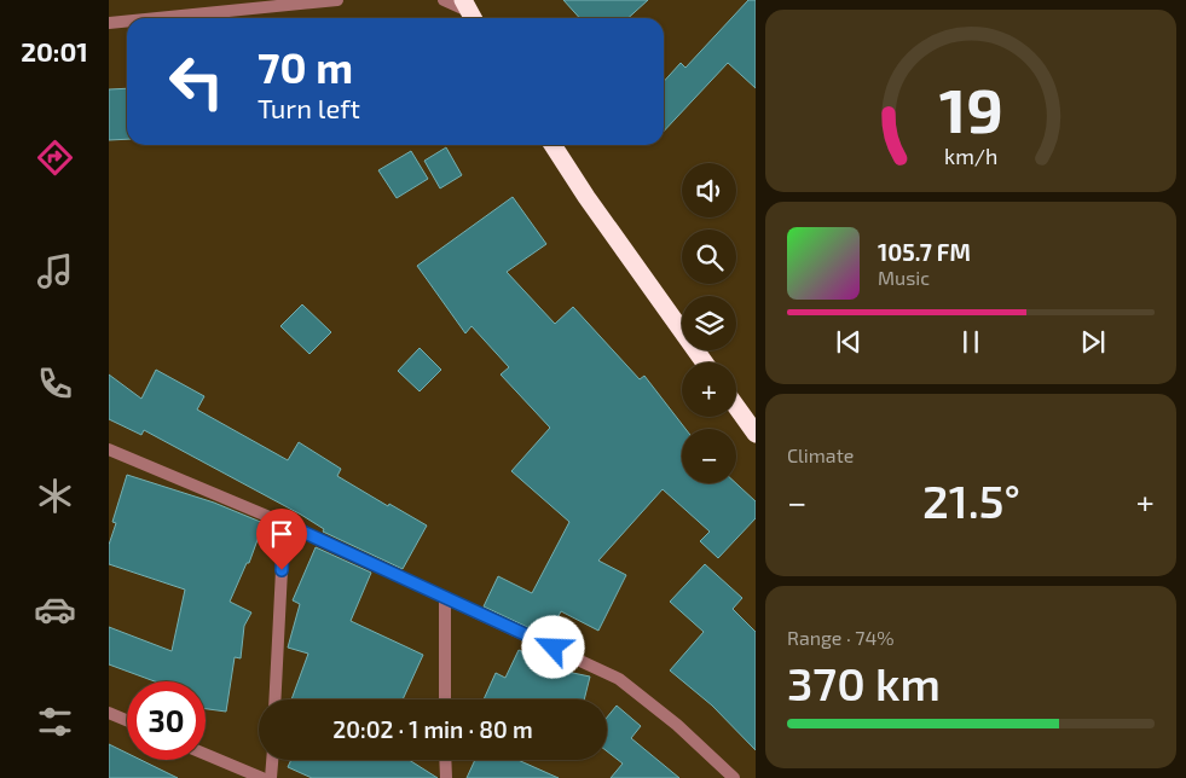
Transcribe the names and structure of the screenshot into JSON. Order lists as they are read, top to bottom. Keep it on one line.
{"page":{"tabs":"20:01","turn":["70 m","Turn left"],"map_buttons":["+","−"],"song":["105.7 FM","Music"],"tile":["Climate",["Range · 74%","370 km"]],"heat":["−","21.5°","+"],"limit":"30","trip":"20:02 · 1 min · 80 m","gauge":["19","km/h"]}}
